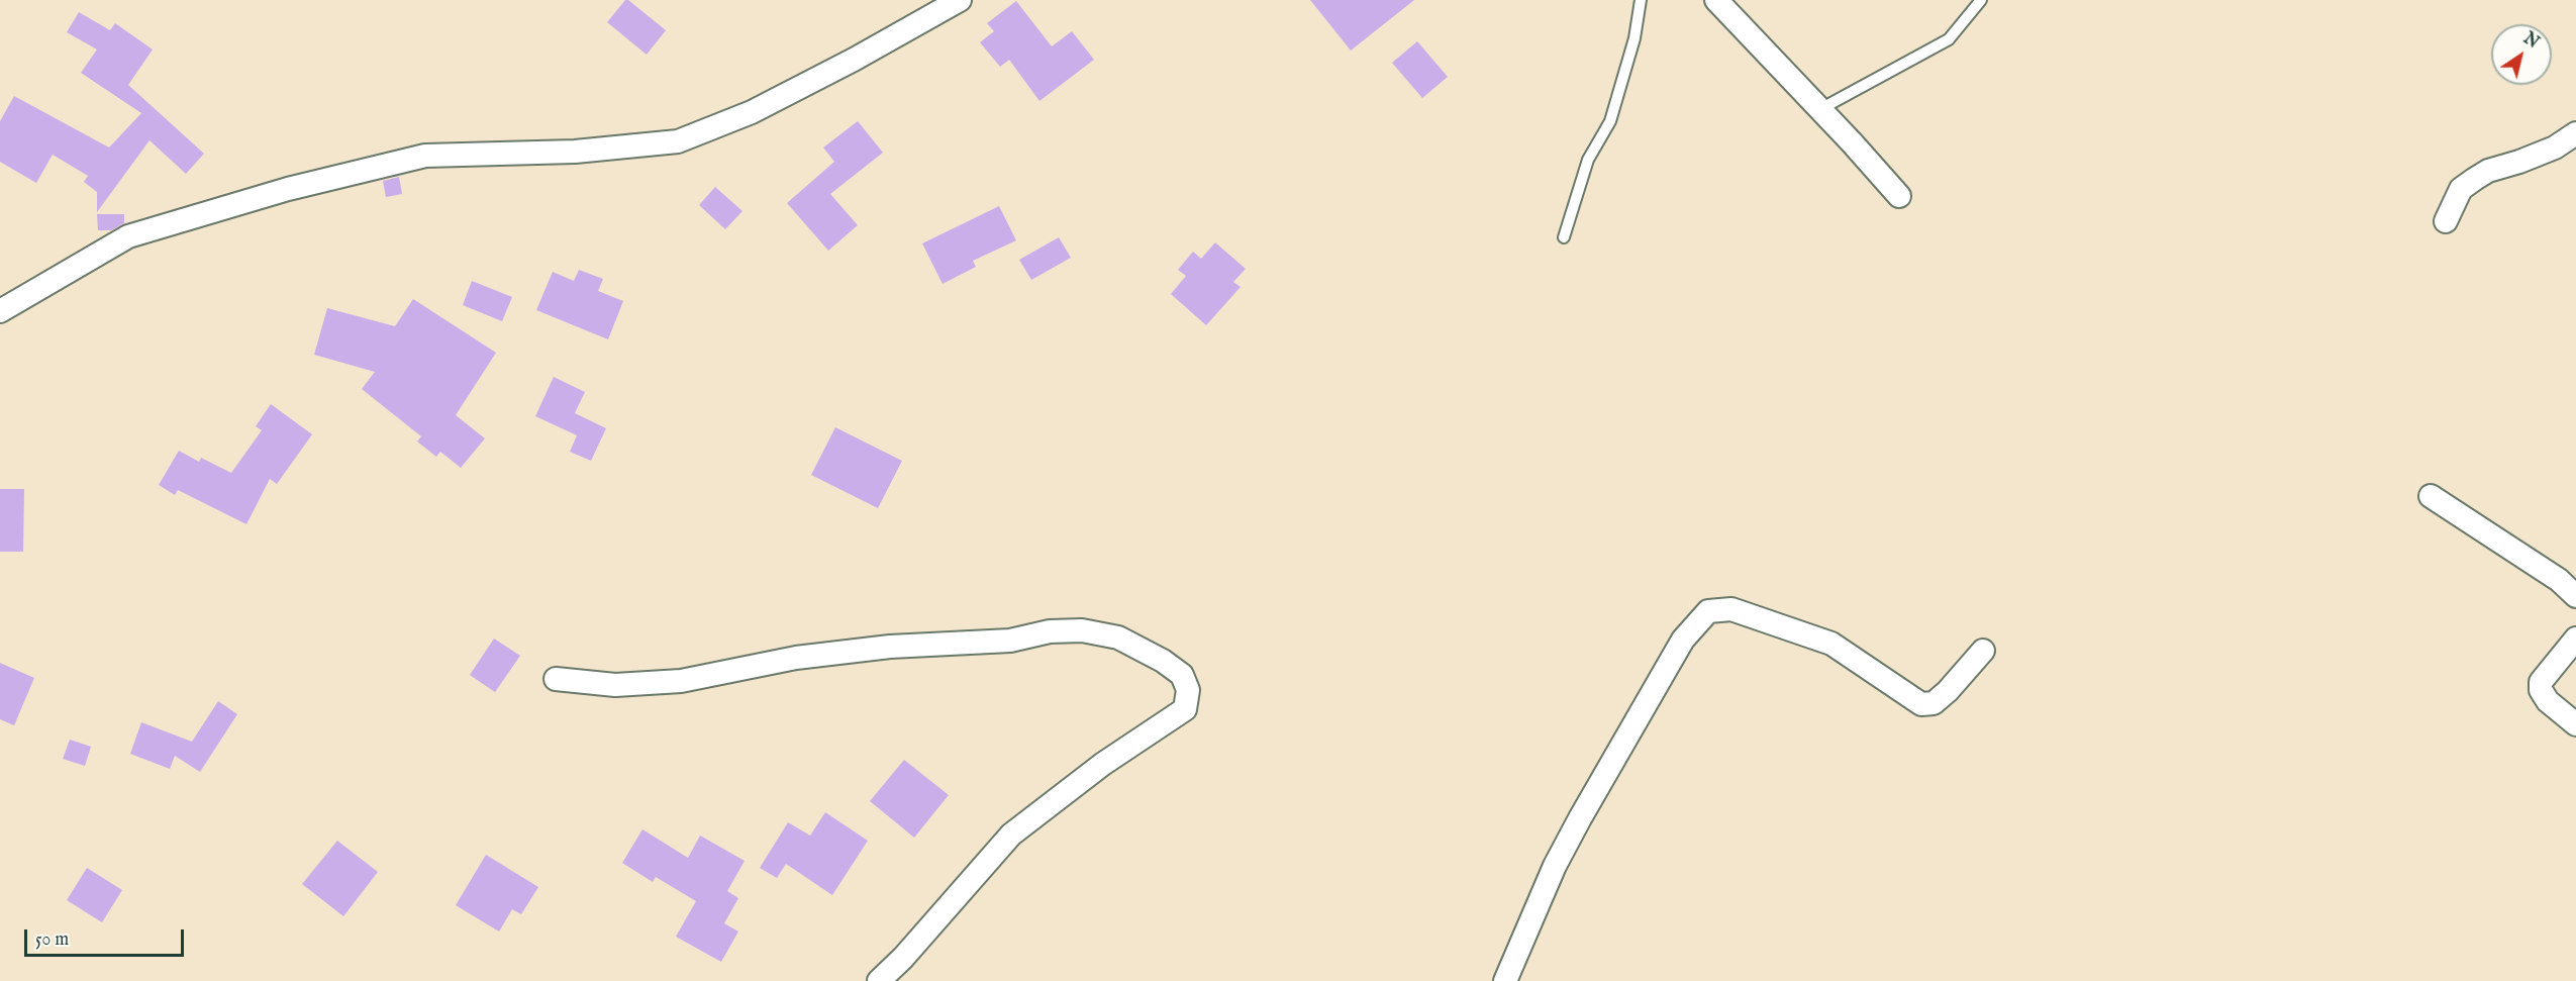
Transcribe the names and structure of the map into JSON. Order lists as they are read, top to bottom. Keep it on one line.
{"scale_bar":"50 m","north":"top right"}
